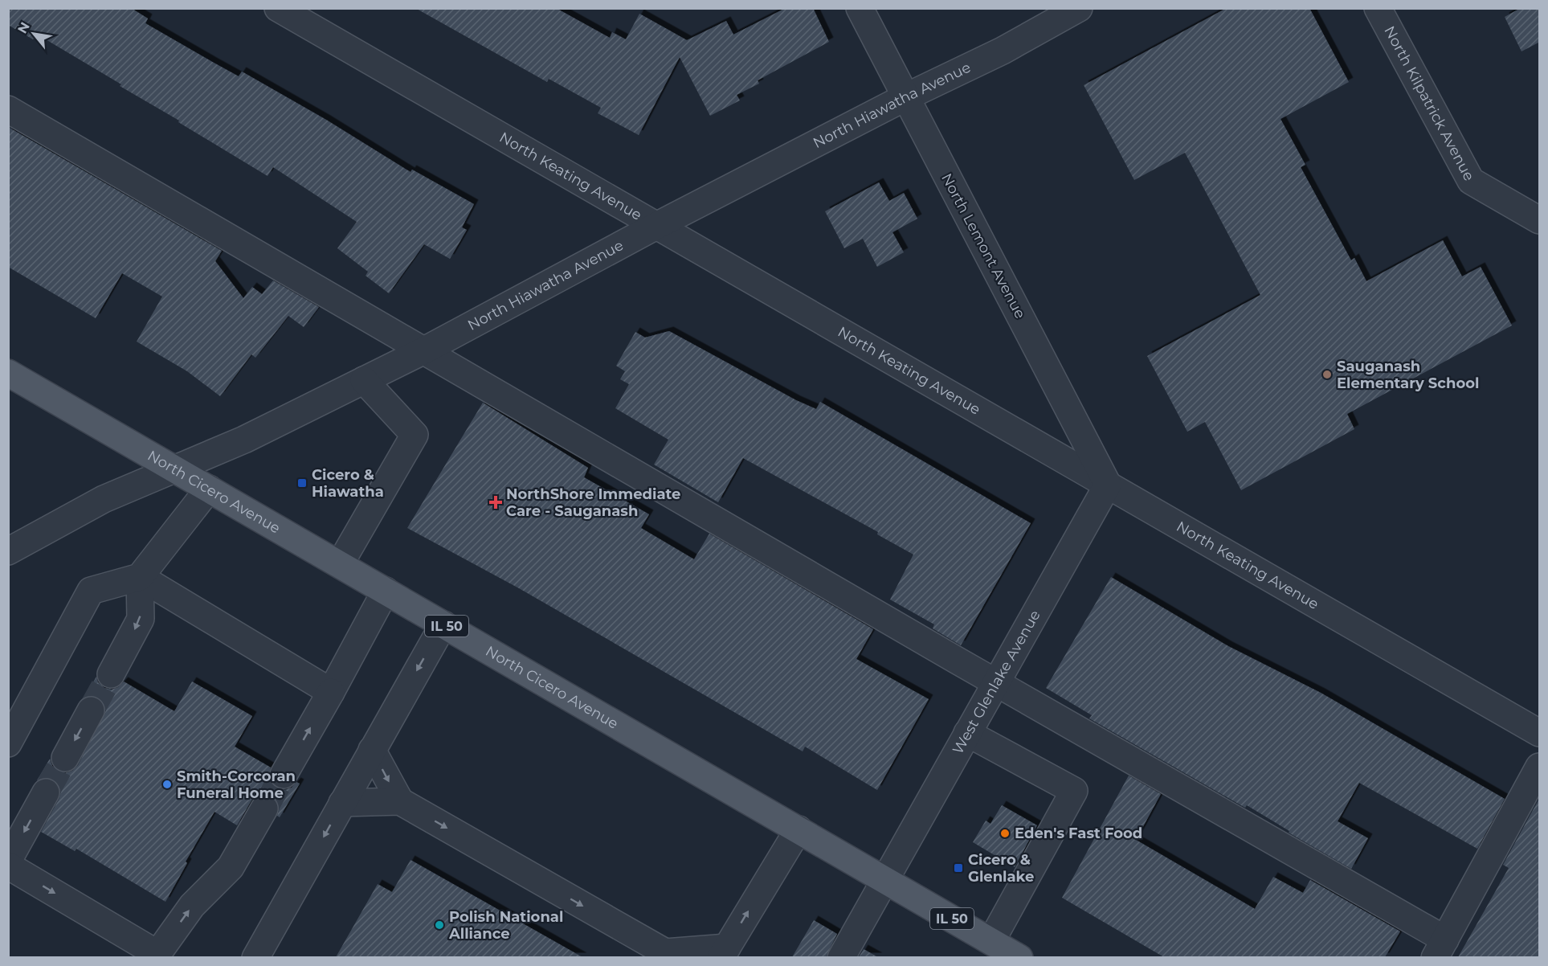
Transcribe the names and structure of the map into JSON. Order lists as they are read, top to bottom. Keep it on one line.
{"streets":{"main road":["North Cicero Avenue","IL 50"],"street":["North Kilpatrick Avenue","North Hiawatha Avenue","North Keating Avenue","North Lemont Avenue","West Glenlake Avenue"]},"crossings":[["North Hiawatha Avenue","North Keating Avenue"],["North Hiawatha Avenue","North Lemont Avenue"],["North Hiawatha Avenue","North Cicero Avenue"],["North Keating Avenue","North Lemont Avenue"],["North Keating Avenue","West Glenlake Avenue"],["North Lemont Avenue","West Glenlake Avenue"],["North Cicero Avenue","West Glenlake Avenue"]],"places":{"other":["Sauganash Elementary School","Smith-Corcoran Funeral Home","Eden's Fast Food","Polish National Alliance"],"transit":["Cicero & Hiawatha","Cicero & Glenlake"],"health":["NorthShore Immediate Care - Sauganash"]},"north":"top left"}
